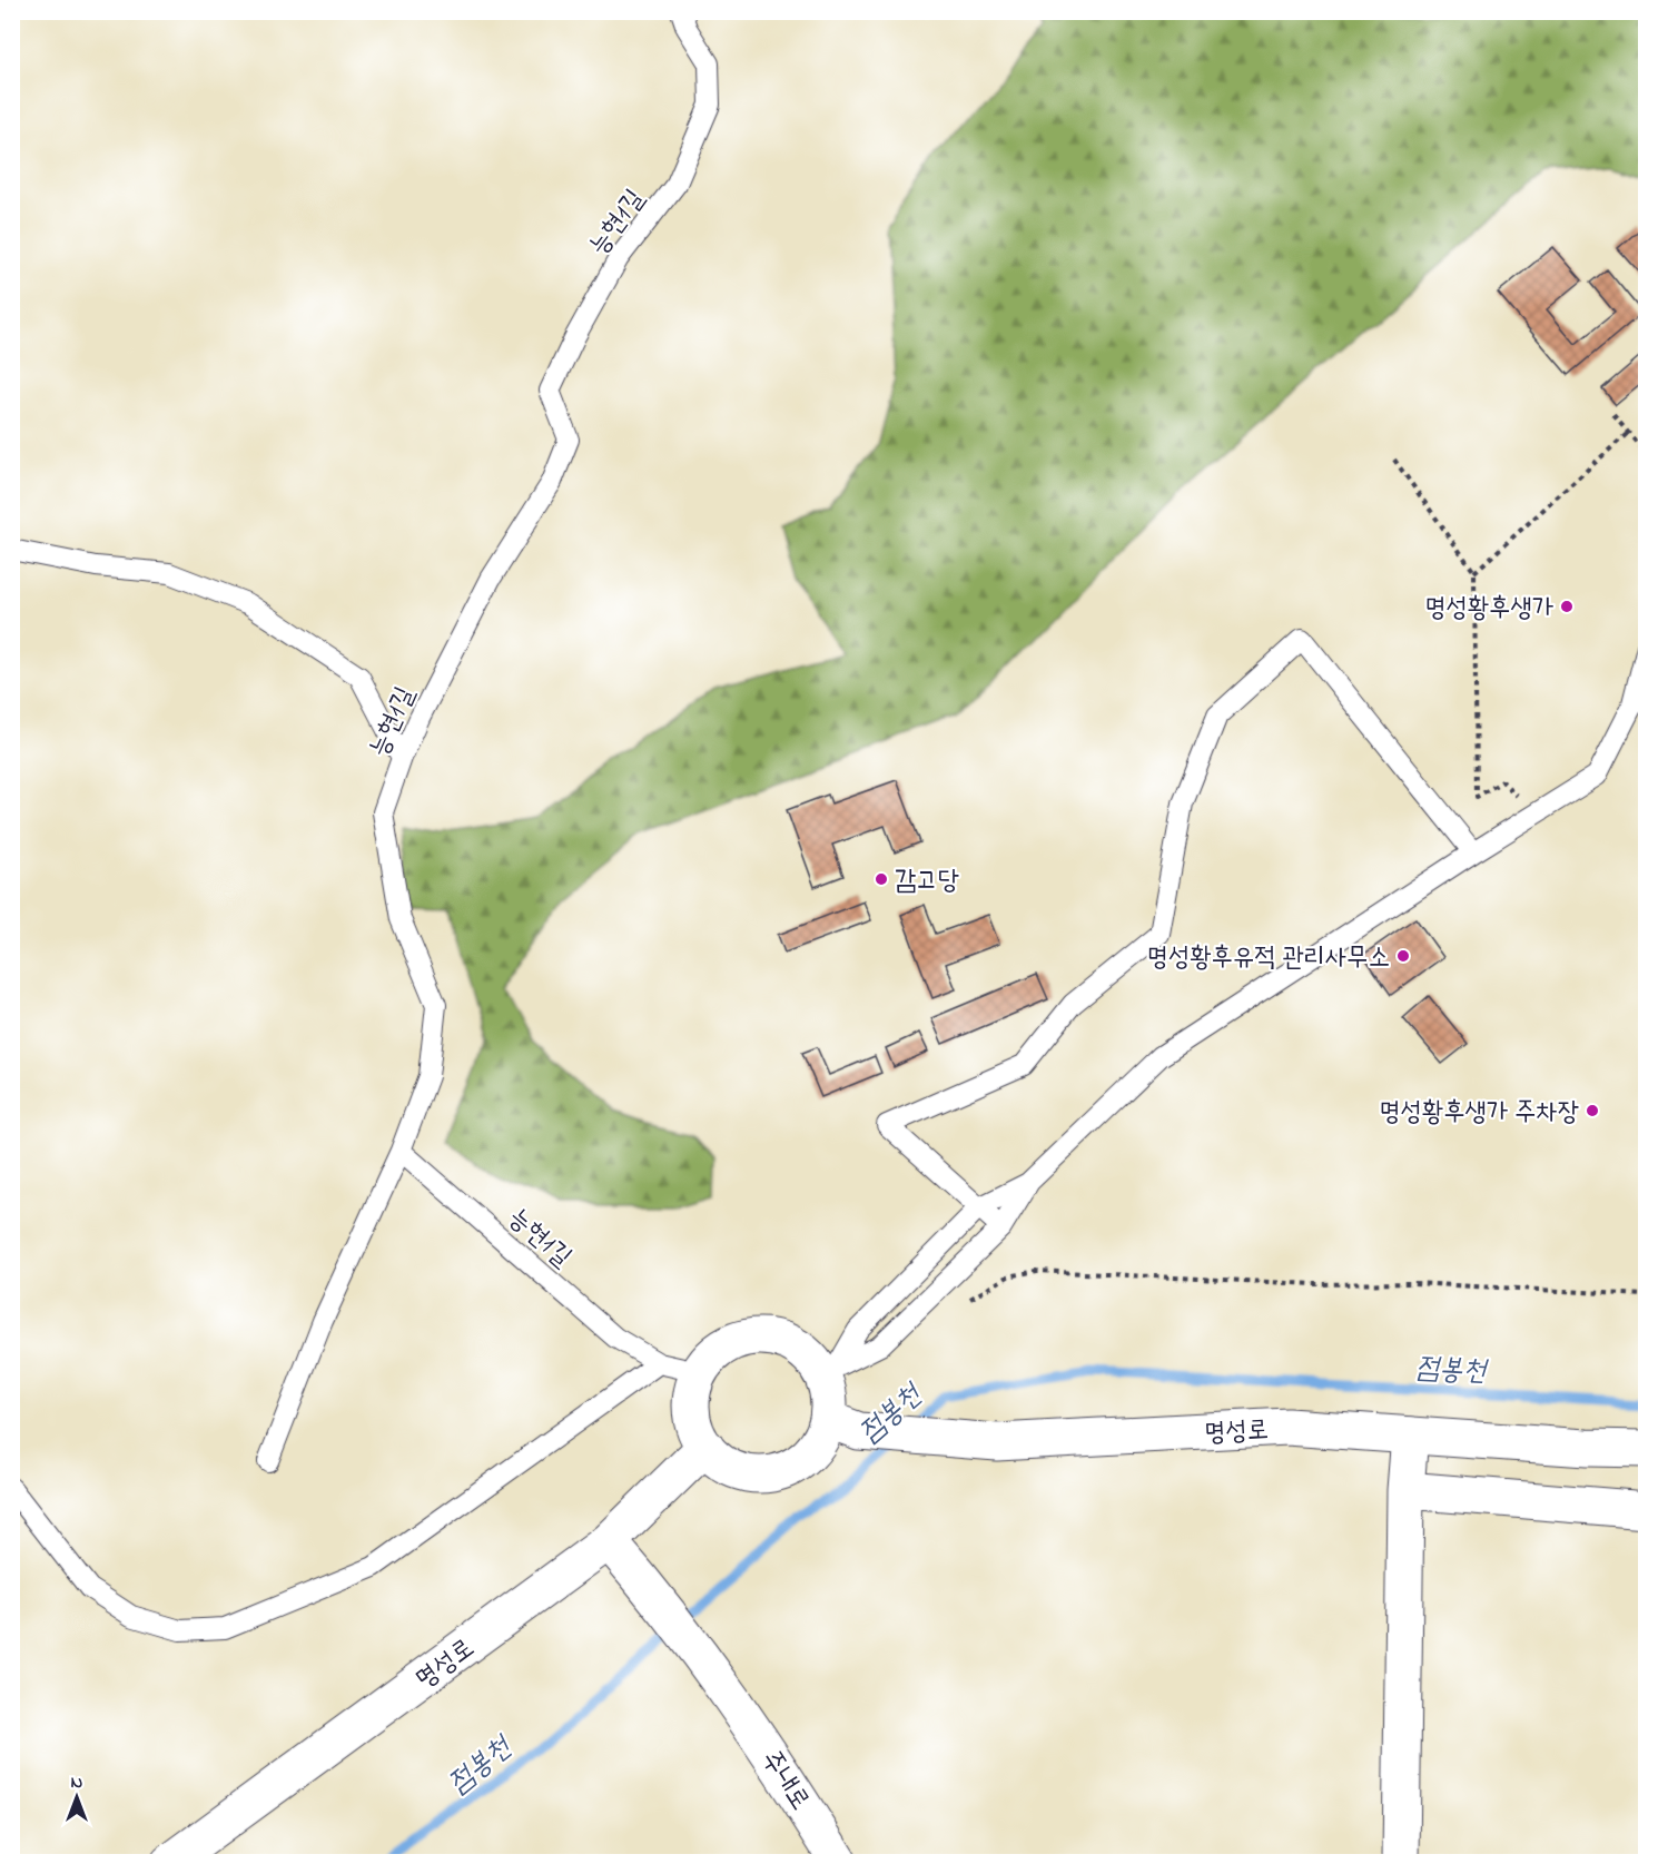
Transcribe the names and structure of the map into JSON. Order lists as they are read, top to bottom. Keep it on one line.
{"streets":{"street":["명성로","주내로"],"lane":["능현1길"]},"crossings":[["능현1길","명성로"],["명성로","주내로"]],"water":["점봉천"],"places":["명성황후생가","감고당","명성황후유적 관리사무소","명성황후생가 주차장"],"north":"top"}
